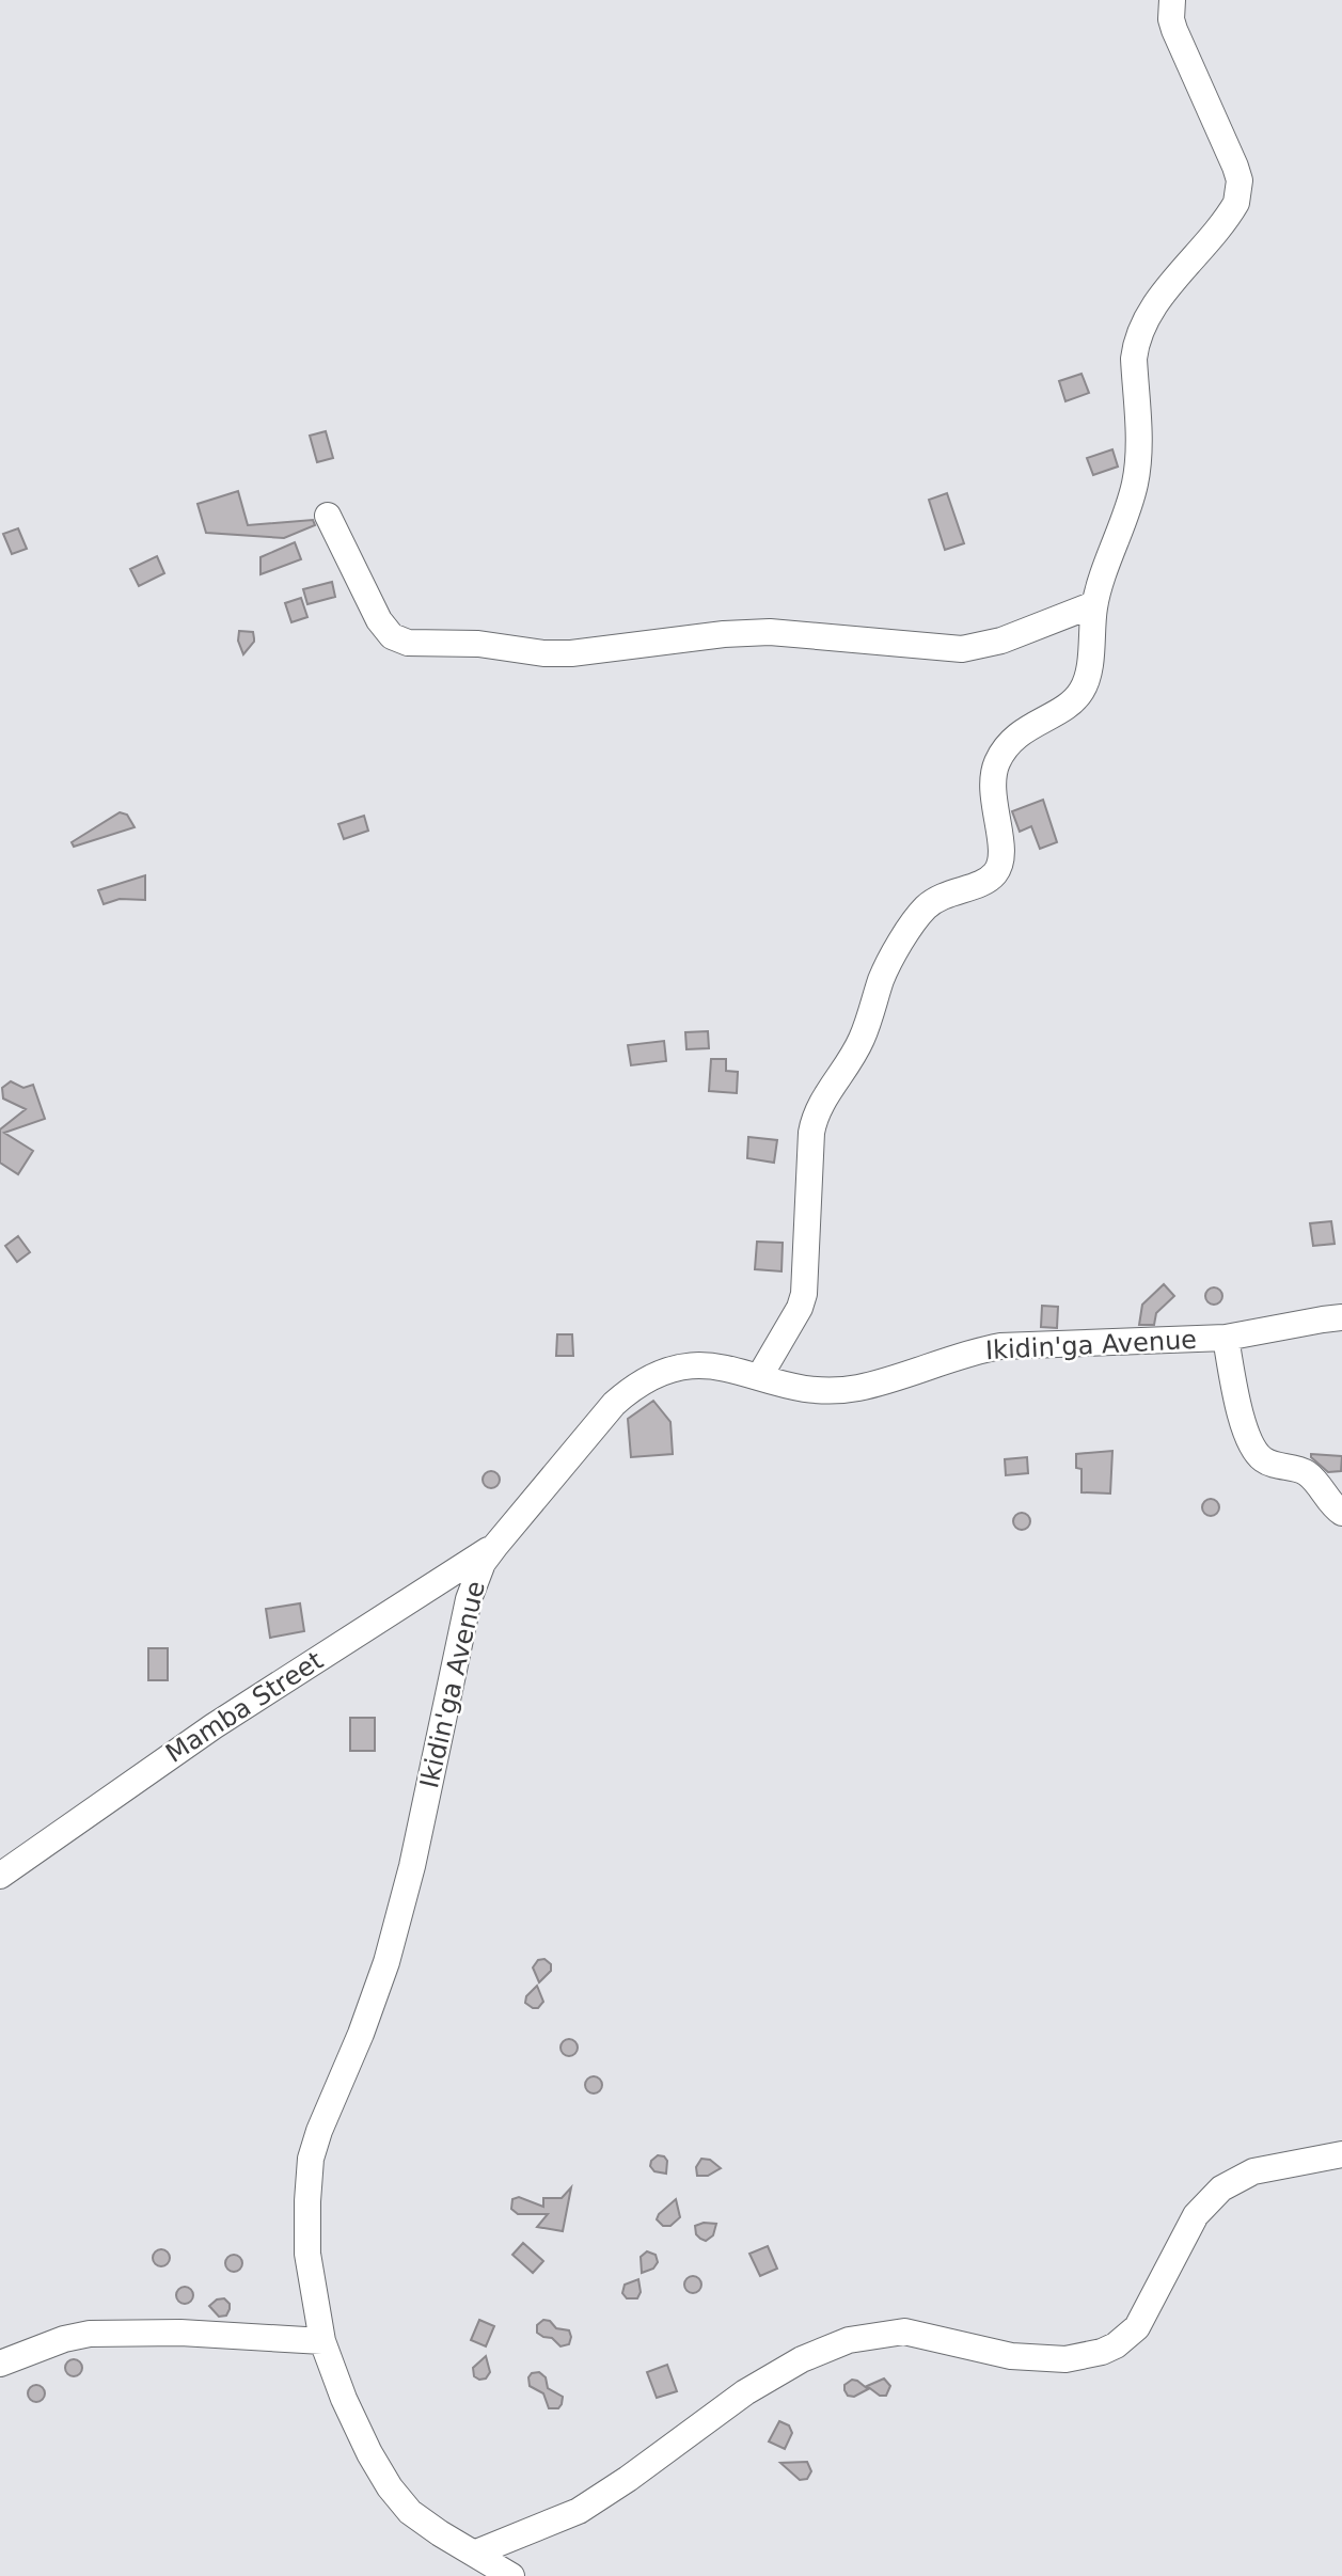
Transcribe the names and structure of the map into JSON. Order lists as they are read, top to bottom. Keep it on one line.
{"streets":{"street":["Ikidin'ga Avenue","Mamba Street"]},"crossings":[["Ikidin'ga Avenue","Mamba Street"]]}
